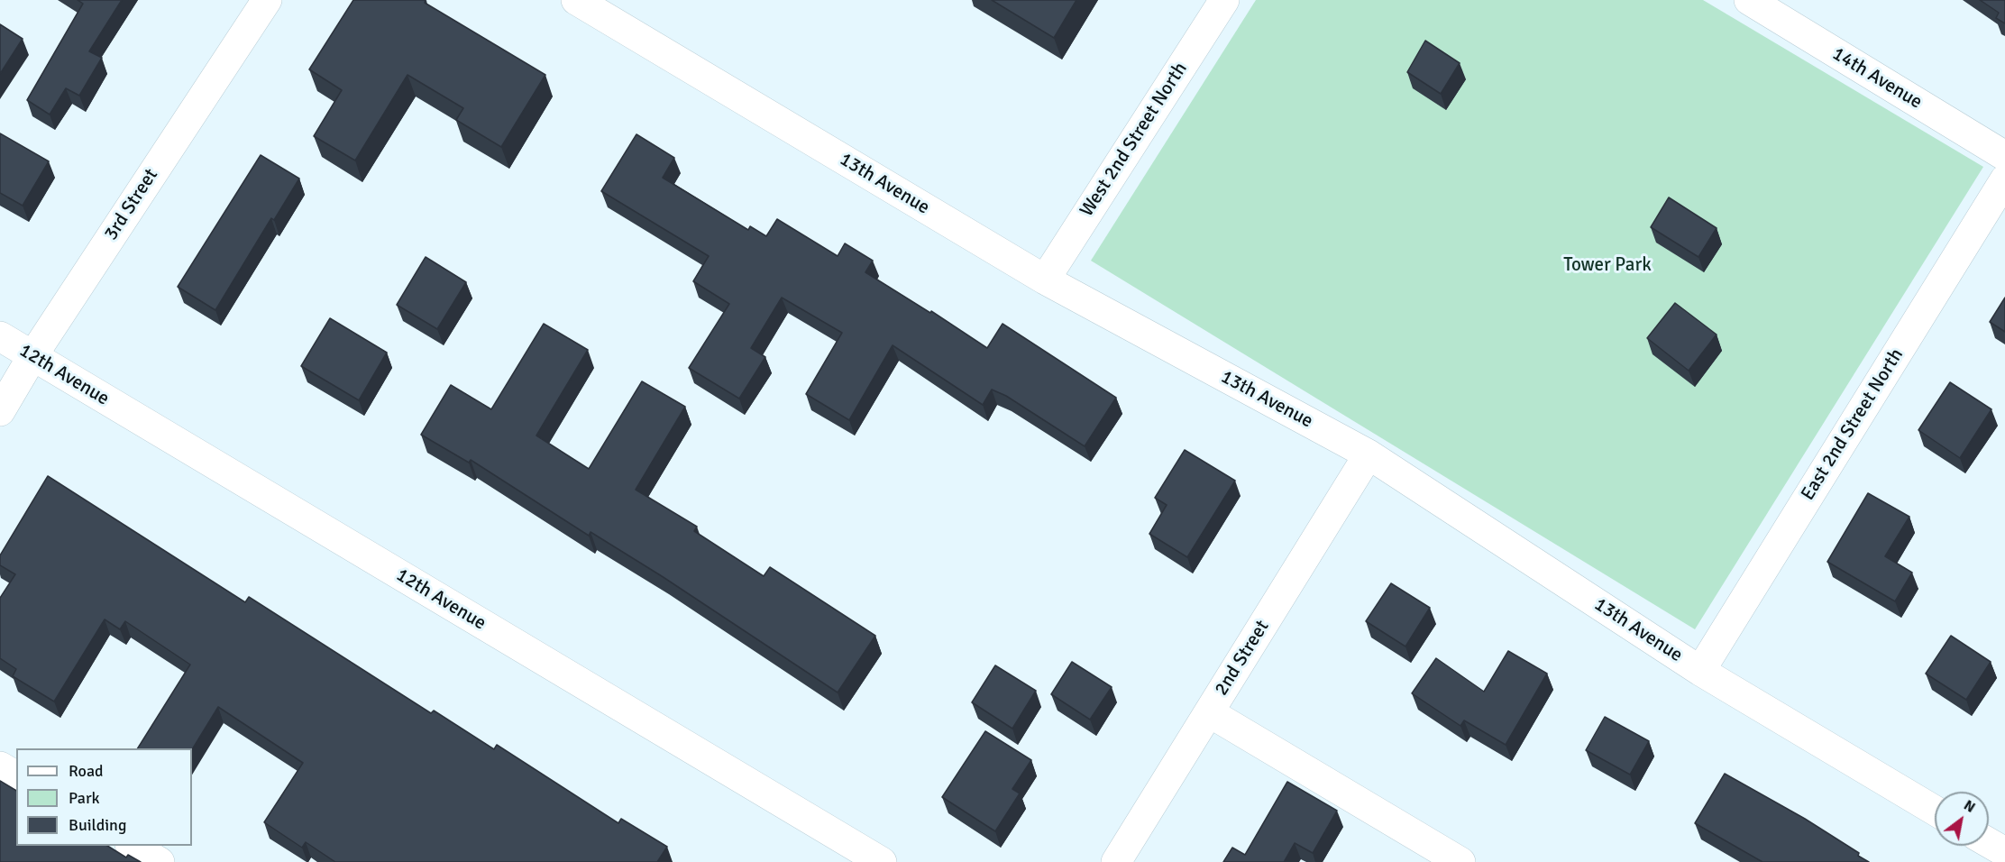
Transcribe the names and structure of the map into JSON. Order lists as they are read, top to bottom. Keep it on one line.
{"streets":{"street":["14th Avenue","West 2nd Street North","13th Avenue","3rd Street","12th Avenue","East 2nd Street North","2nd Street"]},"crossings":[["West 2nd Street North","13th Avenue"],["13th Avenue","East 2nd Street North"],["13th Avenue","2nd Street"],["3rd Street","12th Avenue"]],"parks":["Tower Park"],"legend":["Road","Park","Building"],"north":"top right"}
